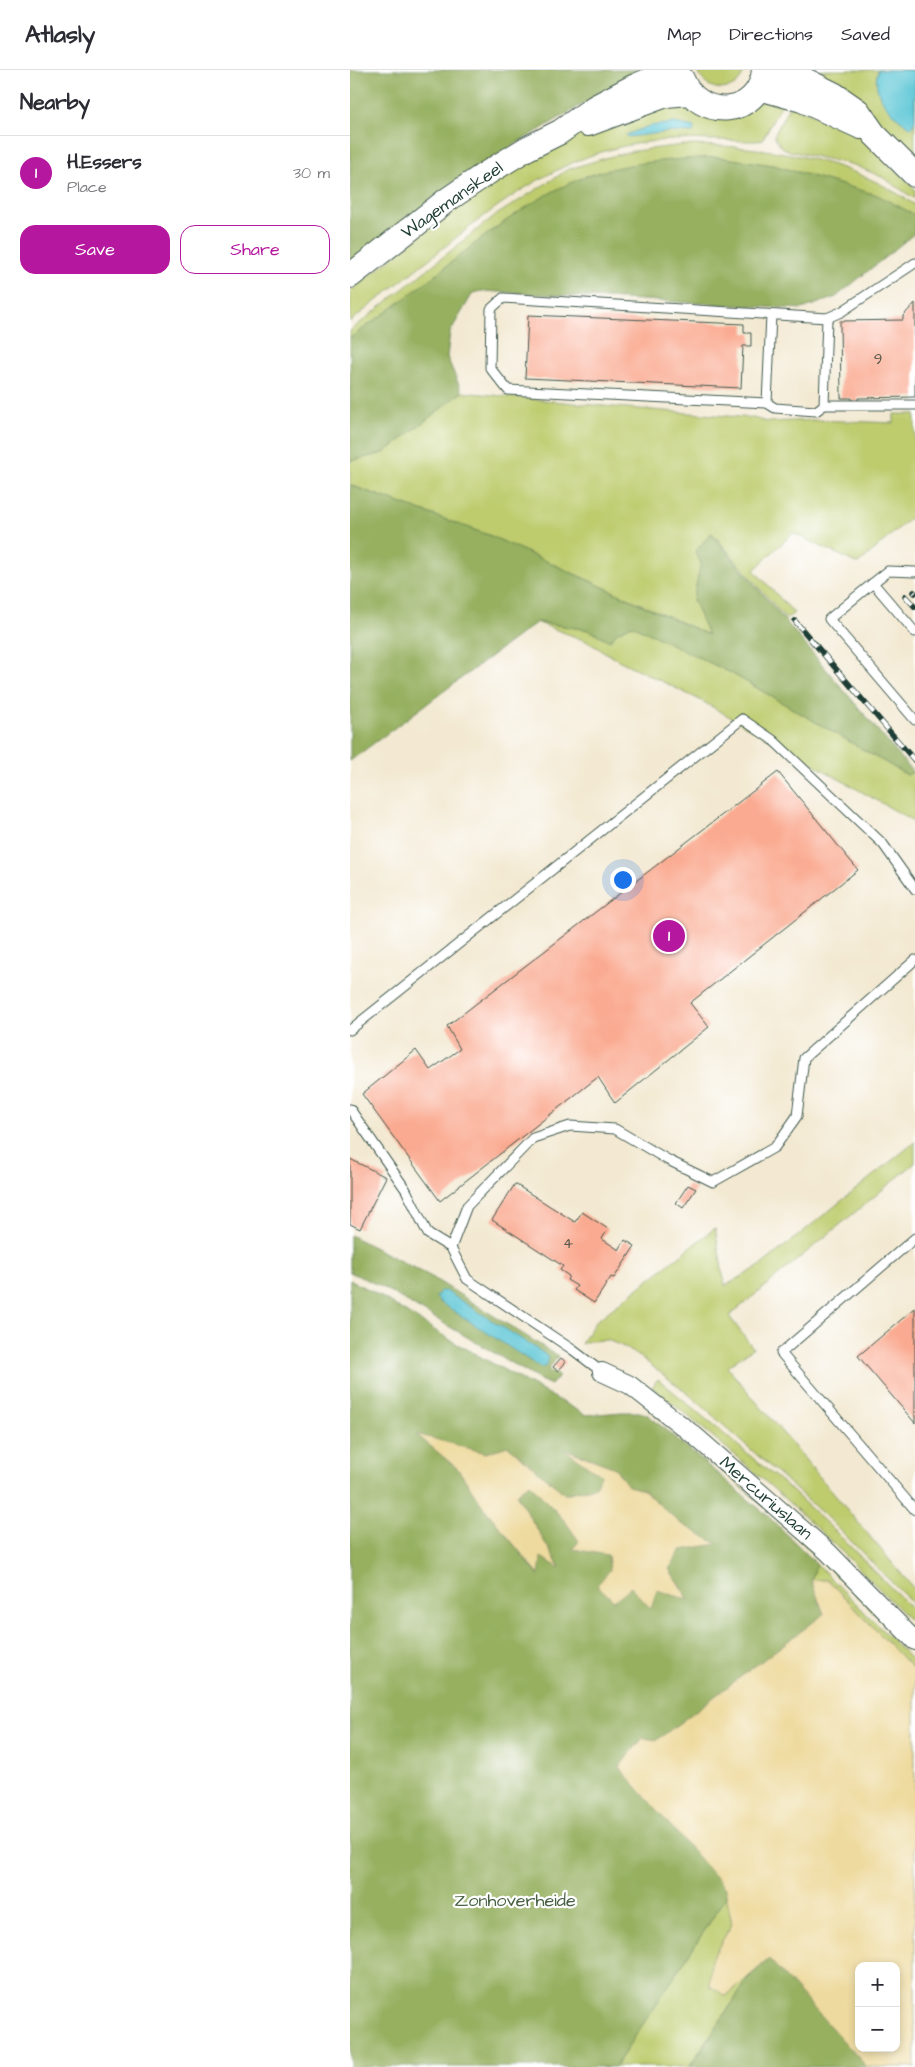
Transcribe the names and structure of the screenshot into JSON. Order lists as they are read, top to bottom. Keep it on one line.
{"streets":{"main road":["Wagemanskeel"],"street":["Mercuriuslaan"]},"parks":["Zonhoverheide"],"house_numbers":["9","4"],"page":{"header":"Atlasly","nav":["Map","Directions","Saved"],"heading":"Nearby","list":[{"mark":"1","name":"H.Essers","note":"Place","value":"30 m"}],"buttons":["Save","Share"],"pins":"1","map_buttons":["+","−"]}}
